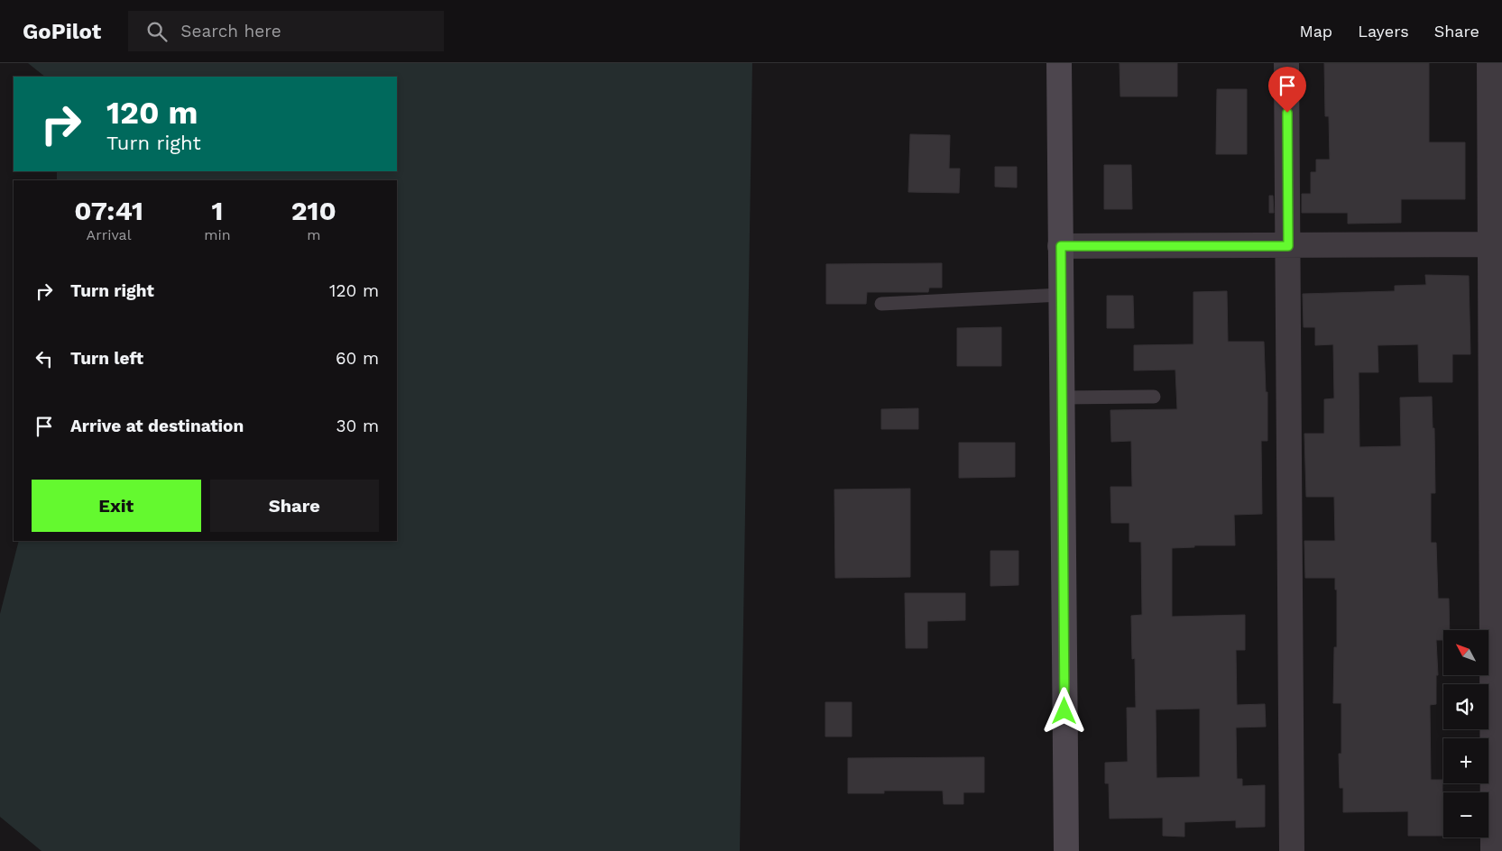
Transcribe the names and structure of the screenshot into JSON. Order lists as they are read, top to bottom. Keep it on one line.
{"north":"top left","page":{"header":"GoPilot","search":"Search here","nav":["Map","Layers","Share"],"turn":["120 m","Turn right"],"eta":["07:41","Arrival","1","min","210","m"],"list":[{"name":"Turn right","value":"120 m"},{"name":"Turn left","value":"60 m"},{"name":"Arrive at destination","value":"30 m"}],"buttons":["Exit","Share"],"map_buttons":["+","−"]}}
